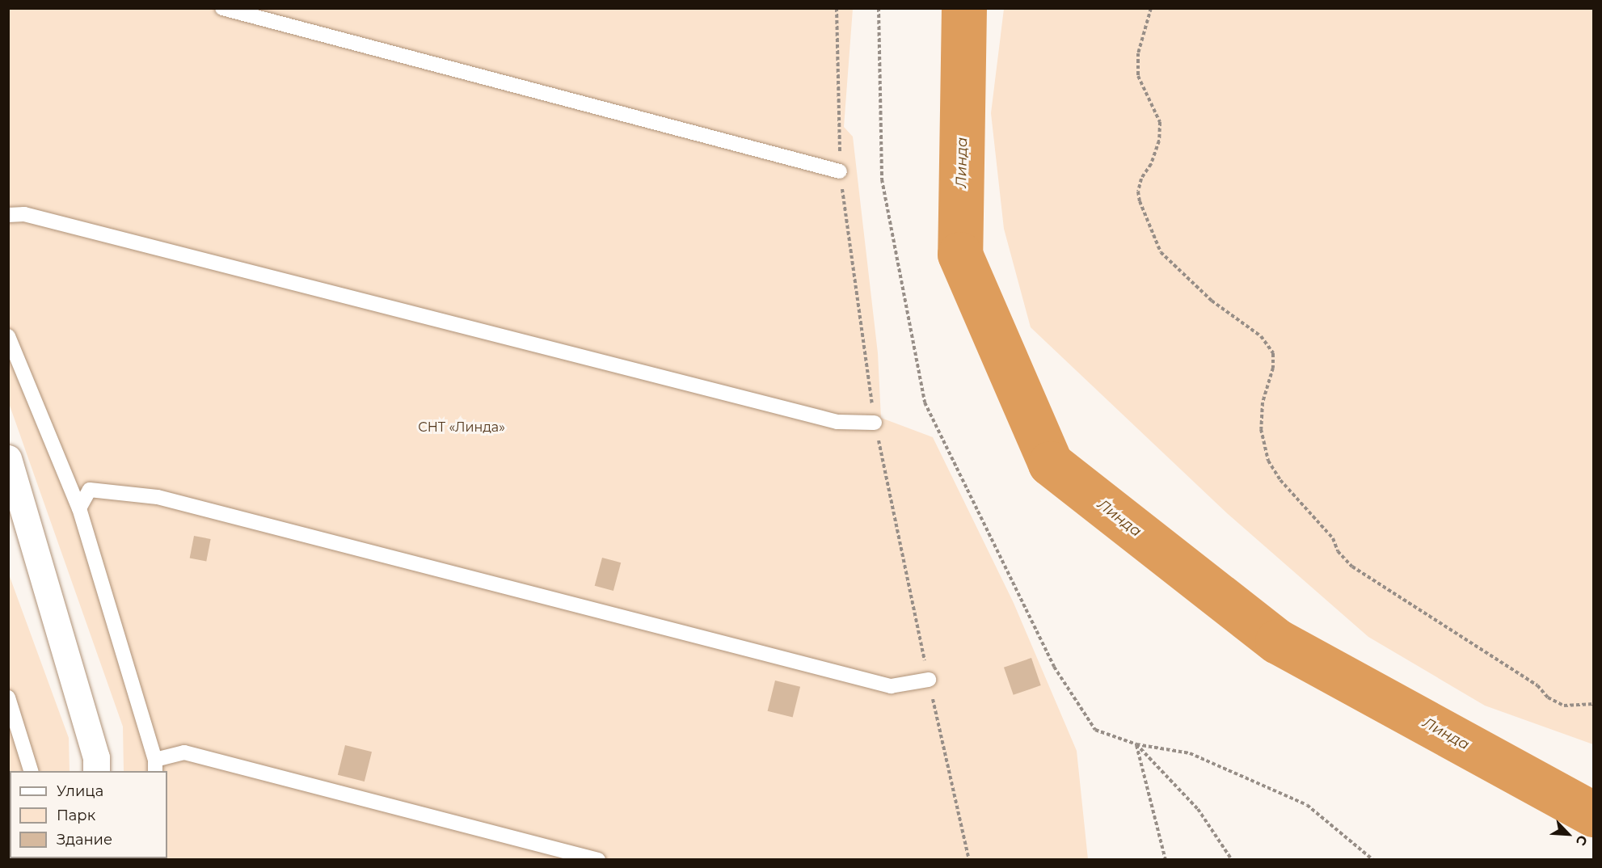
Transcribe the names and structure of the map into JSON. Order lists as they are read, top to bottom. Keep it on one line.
{"water":["Линда"],"parks":["СНТ «Линда»"],"legend":["Улица","Парк","Здание"],"north":"bottom right"}
